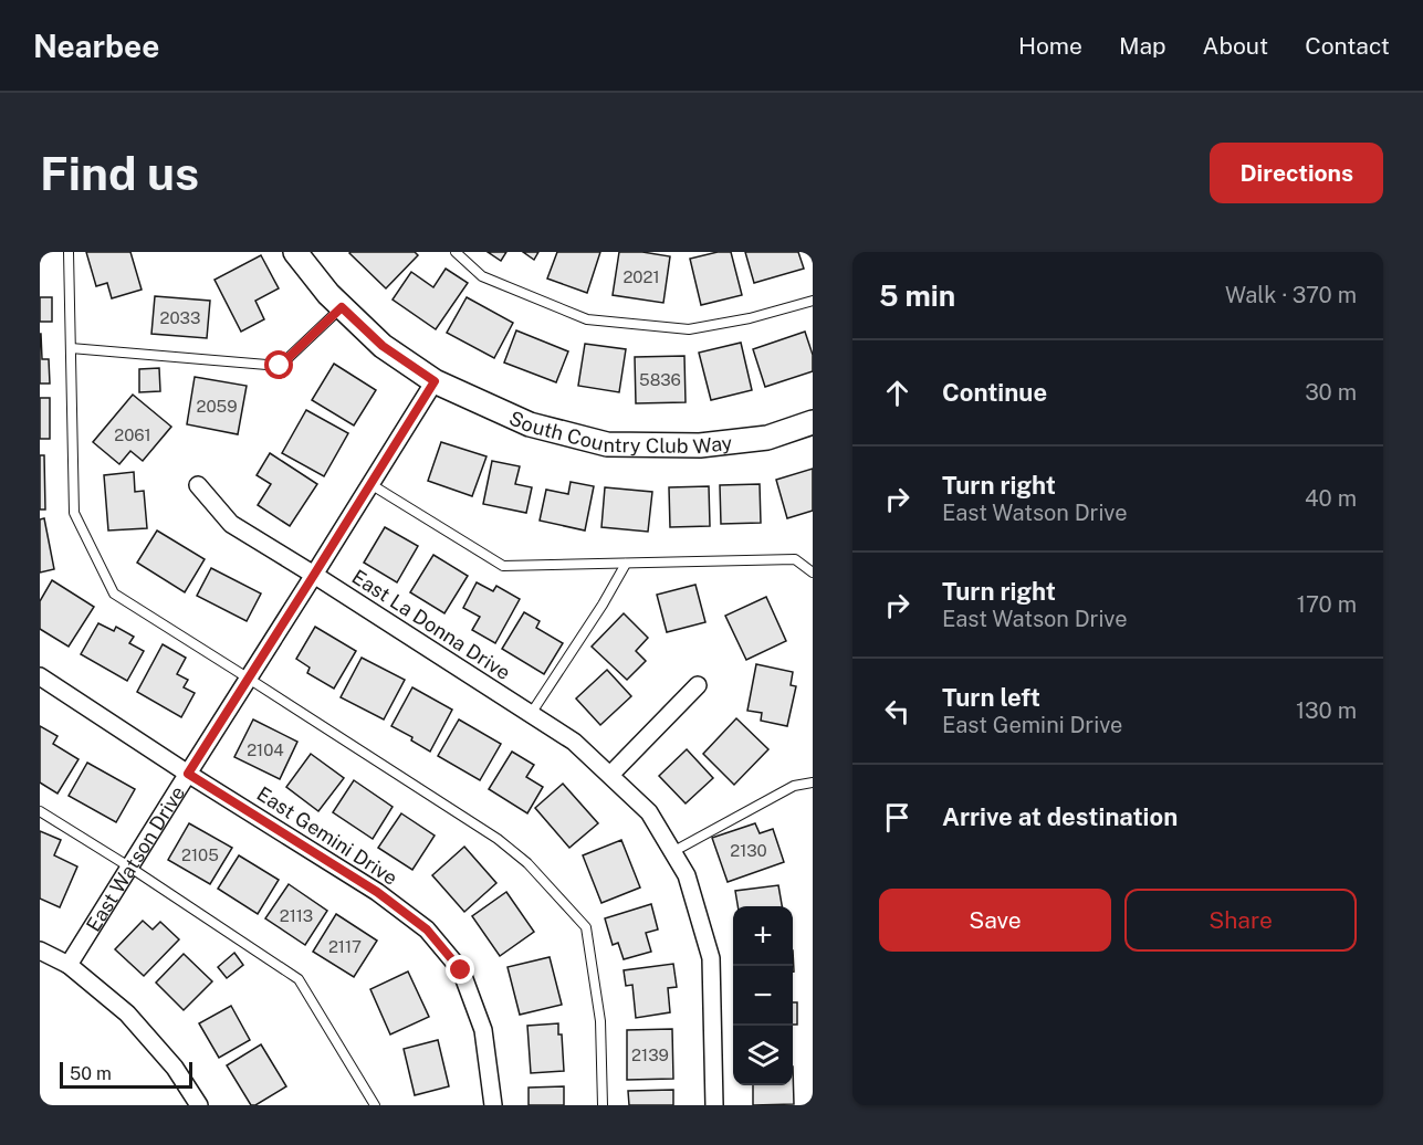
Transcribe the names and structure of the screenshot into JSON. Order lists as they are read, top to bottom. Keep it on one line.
{"streets":{"street":["South Country Club Way","East La Donna Drive","East Gemini Drive","East Watson Drive"]},"crossings":[["South Country Club Way","East Watson Drive"],["East La Donna Drive","East Watson Drive"],["East Gemini Drive","East Watson Drive"]],"house_numbers":["2021","2033","5836","2059","2061","2104","2130","2105","2113","2117","2139"],"scale_bar":"50 m","page":{"header":"Nearbee","nav":["Home","Map","About","Contact"],"buttons":["Directions",["Save","Share"]],"title":"Find us","heading":["5 min","Walk · 370 m"],"list":[["Continue","30 m"],["Turn right","East Watson Drive","40 m"],["Turn right","East Watson Drive","170 m"],["Turn left","East Gemini Drive","130 m"],"Arrive at destination"],"map_buttons":["+","−"],"scale":"50 m"}}
